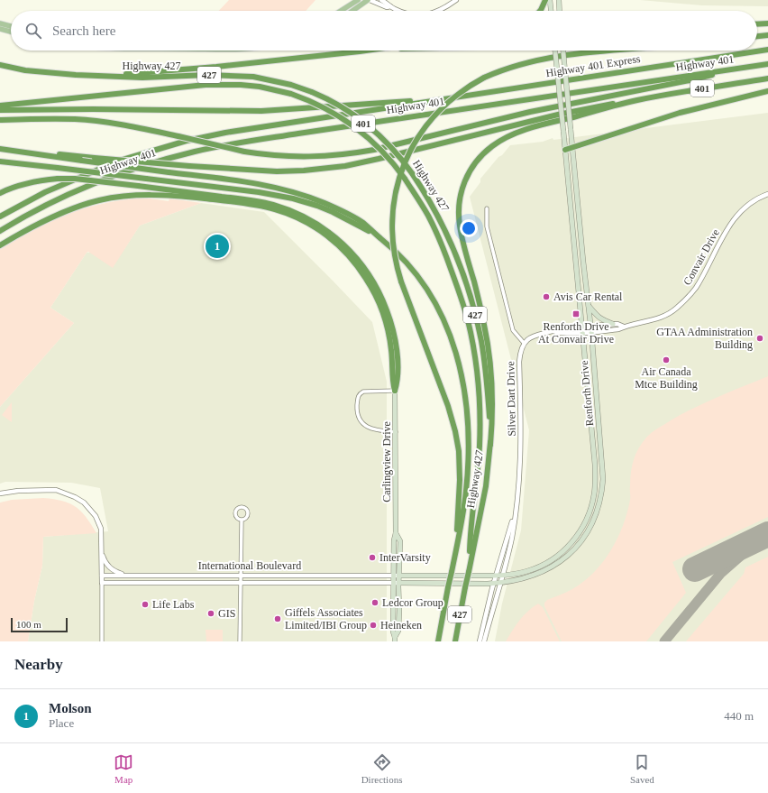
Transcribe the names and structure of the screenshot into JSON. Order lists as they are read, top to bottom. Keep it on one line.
{"streets":{"highway":["Highway 401","Highway 427","Highway 401 Express","427","401"],"main road":["Renforth Drive","Carlingview Drive"],"street":["Convair Drive","Silver Dart Drive","International Boulevard"]},"crossings":[["Highway 401","Highway 401 Express"],["Highway 401","401"],["Convair Drive","Renforth Drive"],["Convair Drive","Silver Dart Drive"],["Renforth Drive","Silver Dart Drive"],["Renforth Drive","Carlingview Drive"],["Renforth Drive","International Boulevard"],["Carlingview Drive","International Boulevard"]],"places":{"other":["Avis Car Rental","GTAA Administration Building","Air Canada Mtce Building","InterVarsity","Ledcor Group","Life Labs","GIS","Giffels Associates Limited/IBI Group","Heineken"],"transit":["Renforth Drive At Convair Drive"]},"scale_bar":"100 m","page":{"search":"Search here","pins":"1","scale":"100 m","heading":"Nearby","list":[{"mark":"1","name":"Molson","note":"Place","value":"440 m"}],"nav":["Map","Directions","Saved"]}}
